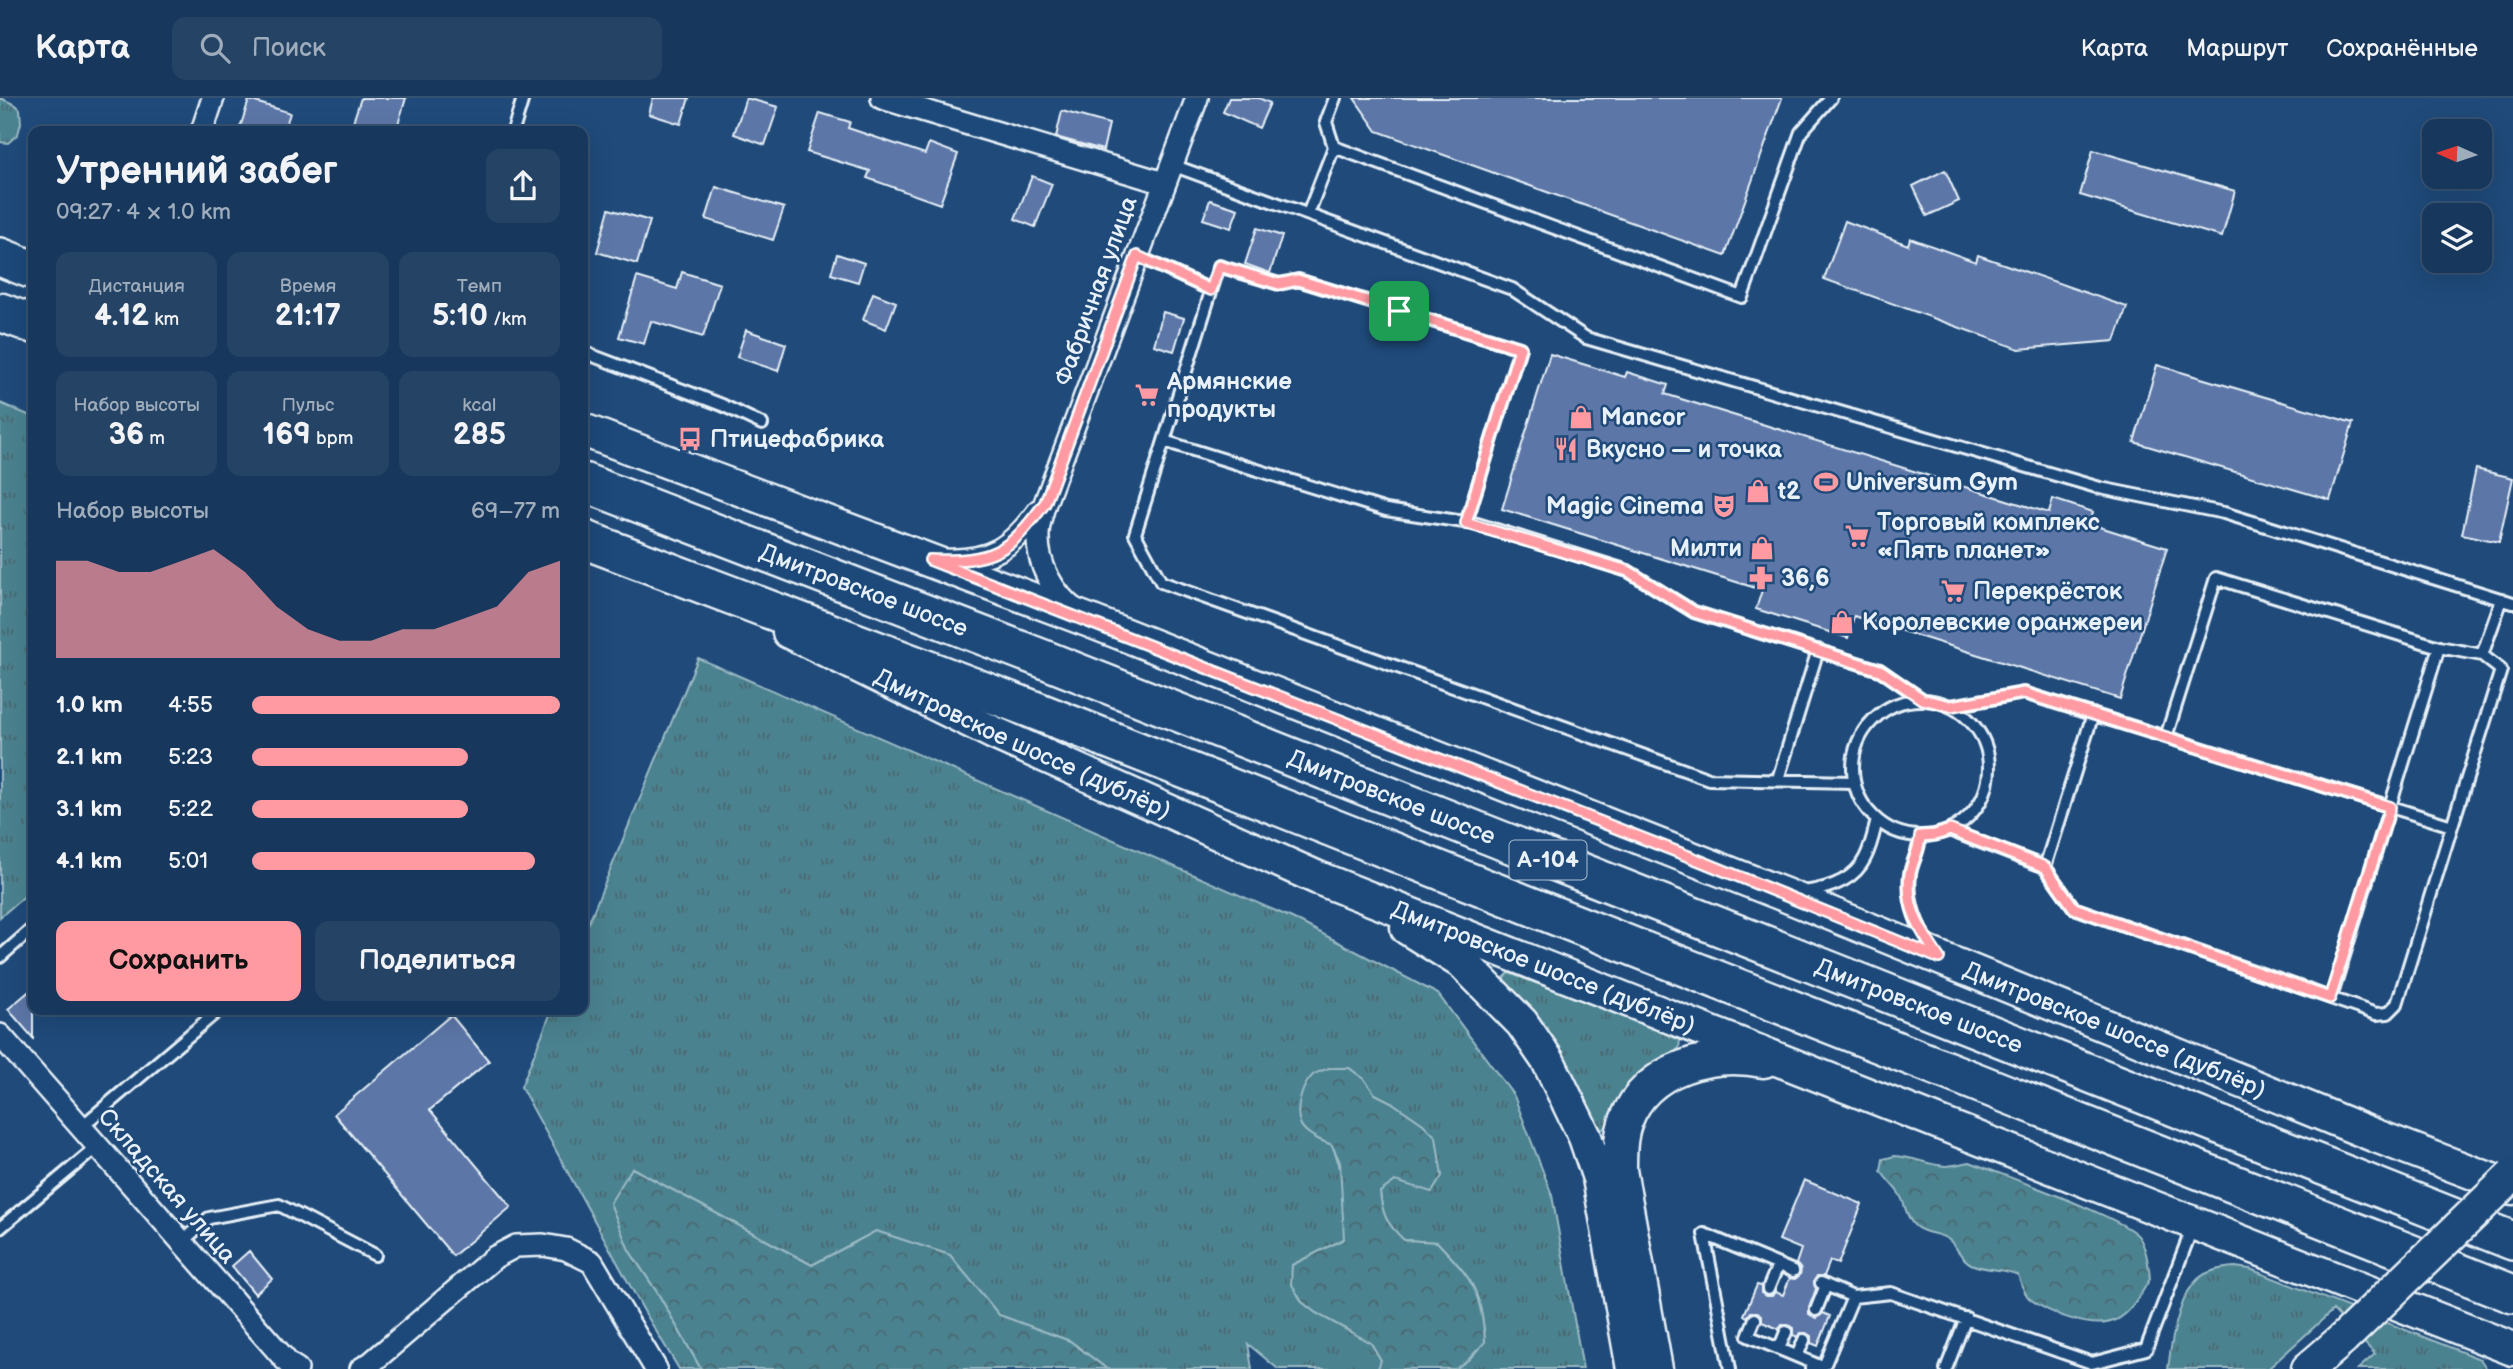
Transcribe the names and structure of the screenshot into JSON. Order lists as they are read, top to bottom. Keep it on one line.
{"streets":{"highway":["Дмитровское шоссе","А-104"],"main road":["Дмитровское шоссе (дублёр)"],"street":["Фабричная улица","Складская улица"]},"crossings":[["Фабричная улица","Дмитровское шоссе (дублёр)"],["Дмитровское шоссе","Дмитровское шоссе (дублёр)"]],"places":{"supermarket":["Армянские продукты","Торговый комплекс «Пять планет»","Перекрёсток"],"shop":["Mancor","t2","Милти","Королевские оранжереи"],"bus stop":["Птицефабрика"],"restaurant":["Вкусно — и точка"],"sports":["Universum Gym"],"theatre":["Magic Cinema"],"pharmacy":["36,6"]},"north":"left","page":{"header":"Карта","search":"Поиск","nav":["Карта","Маршрут","Сохранённые"],"heading":["Утренний забег","09:27 · 4 × 1.0 km"],"stats":[["Дистанция","4.12 km"],["Время","21:17"],["Темп","5:10 /km"],["Набор высоты","36 m"],["Пульс","169 bpm"],["kcal","285"]],"chart":["Набор высоты","69–77 m"],"list":[{"name":"1.0 km","note":"4:55"},{"name":"2.1 km","note":"5:23"},{"name":"3.1 km","note":"5:22"},{"name":"4.1 km","note":"5:01"}],"buttons":["Сохранить","Поделиться"]}}
